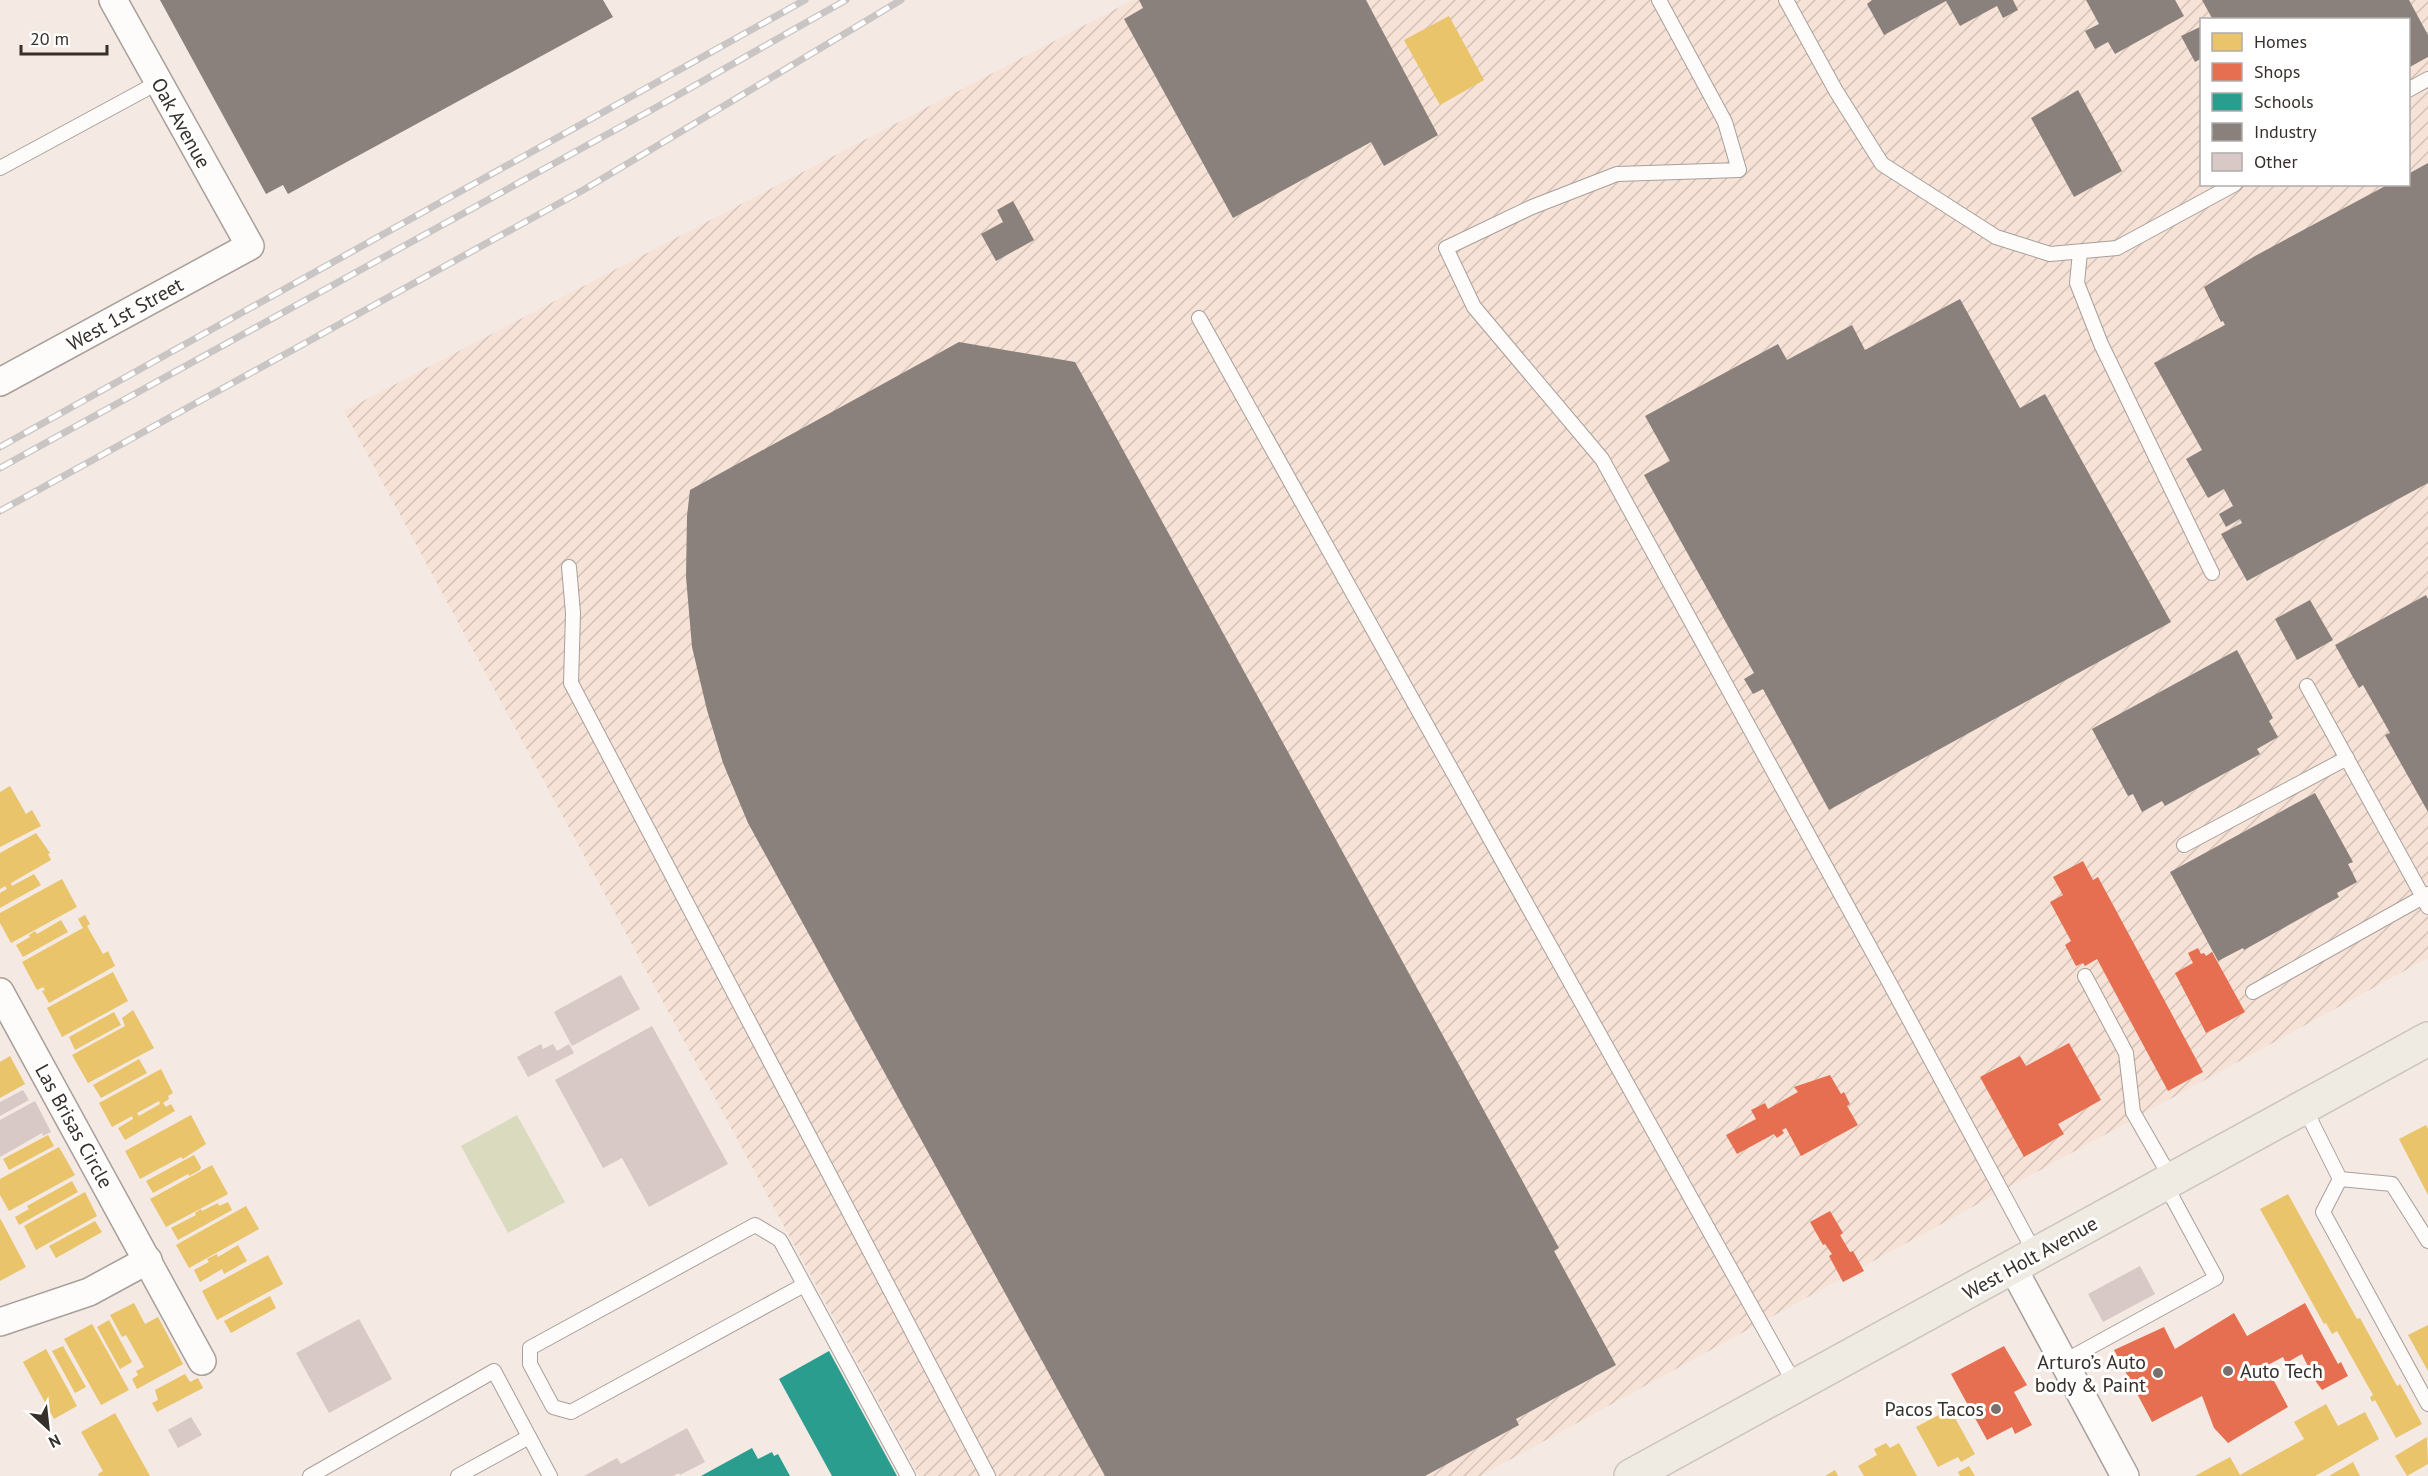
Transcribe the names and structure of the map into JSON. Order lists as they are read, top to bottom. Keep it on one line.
{"streets":{"main road":["West Holt Avenue"],"street":["Oak Avenue","West 1st Street","Las Brisas Circle"]},"crossings":[["Oak Avenue","West 1st Street"]],"places":["Auto Tech","Arturo’s Auto body & Paint","Pacos Tacos"],"legend":["Homes","Shops","Schools","Industry","Other"],"scale_bar":"20 m","north":"bottom right"}
